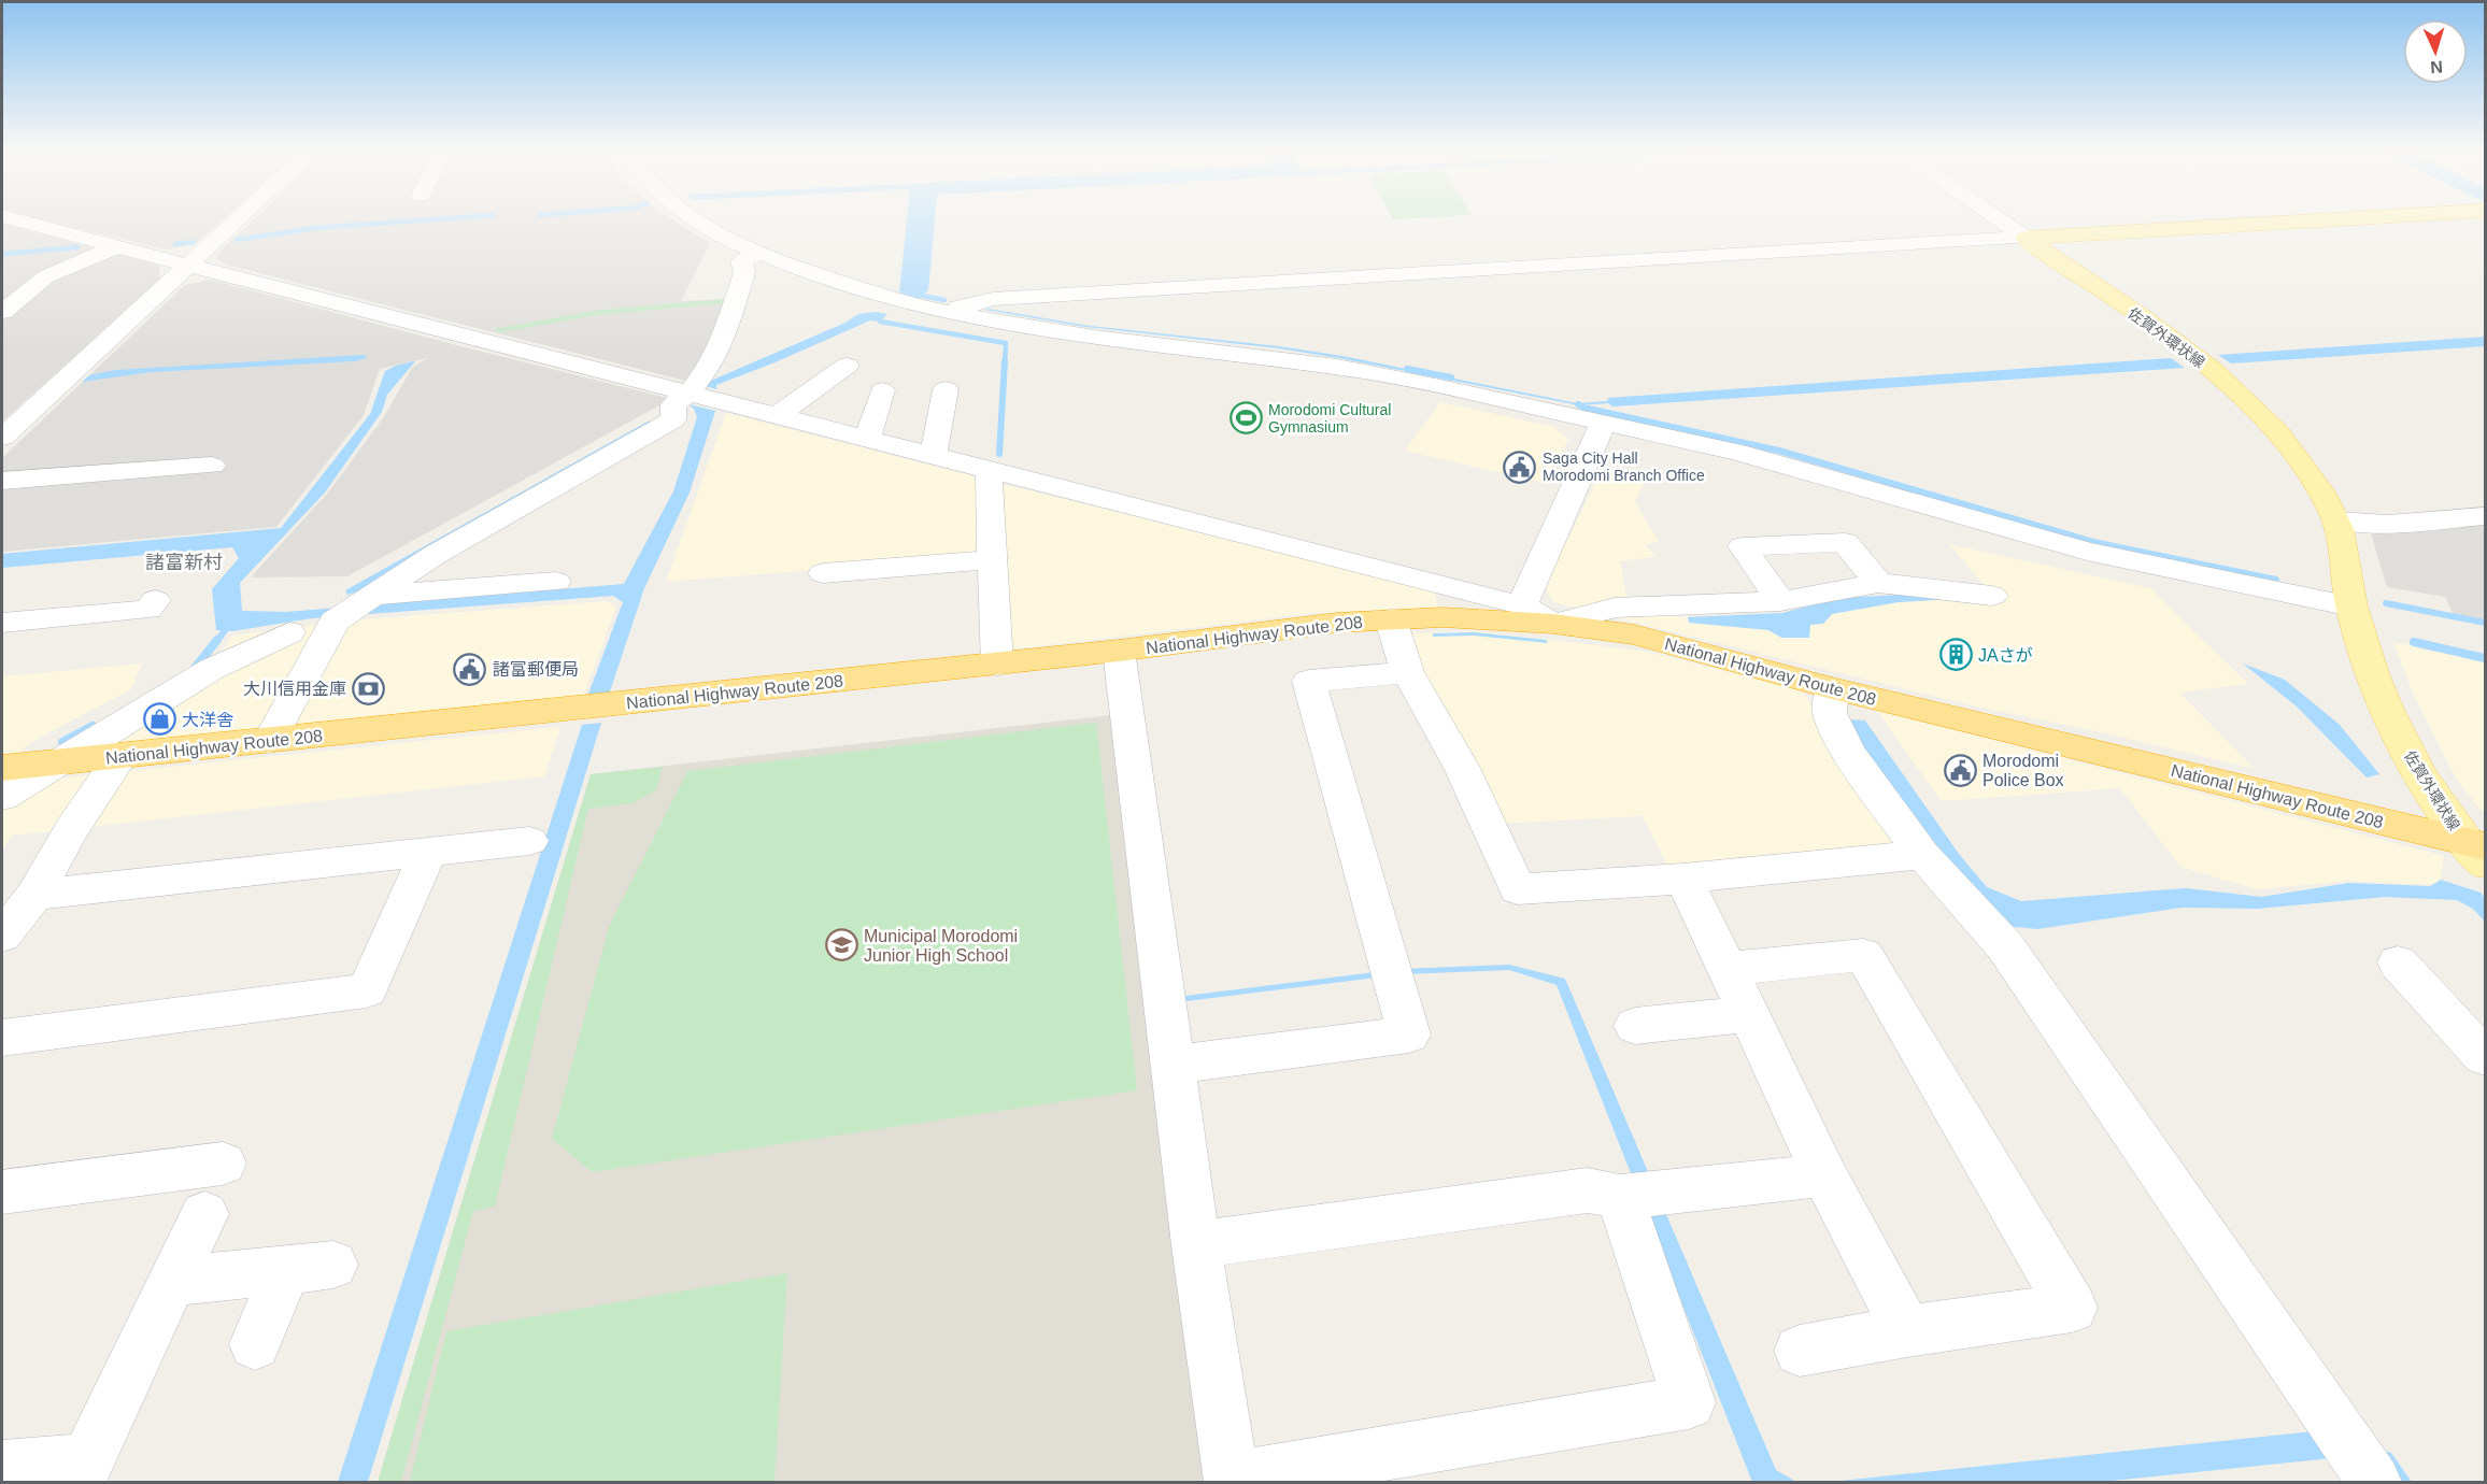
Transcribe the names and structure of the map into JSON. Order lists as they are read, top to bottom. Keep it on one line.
{"streets":{"highway":["National Highway Route 208"],"main road":["佐賀外環状線"]},"crossings":[["佐賀外環状線","National Highway Route 208"]],"districts":["諸富新村"],"places":{"sports":["Morodomi Cultural Gymnasium"],"public building":["Saga City Hall Morodomi Branch Office","諸富郵便局","Morodomi Police Box"],"building":["JAさが"],"bank":["大川信用金庫"],"shop":["大洋舎"],"school or university":["Municipal Morodomi Junior High School"]},"north":"bottom"}
